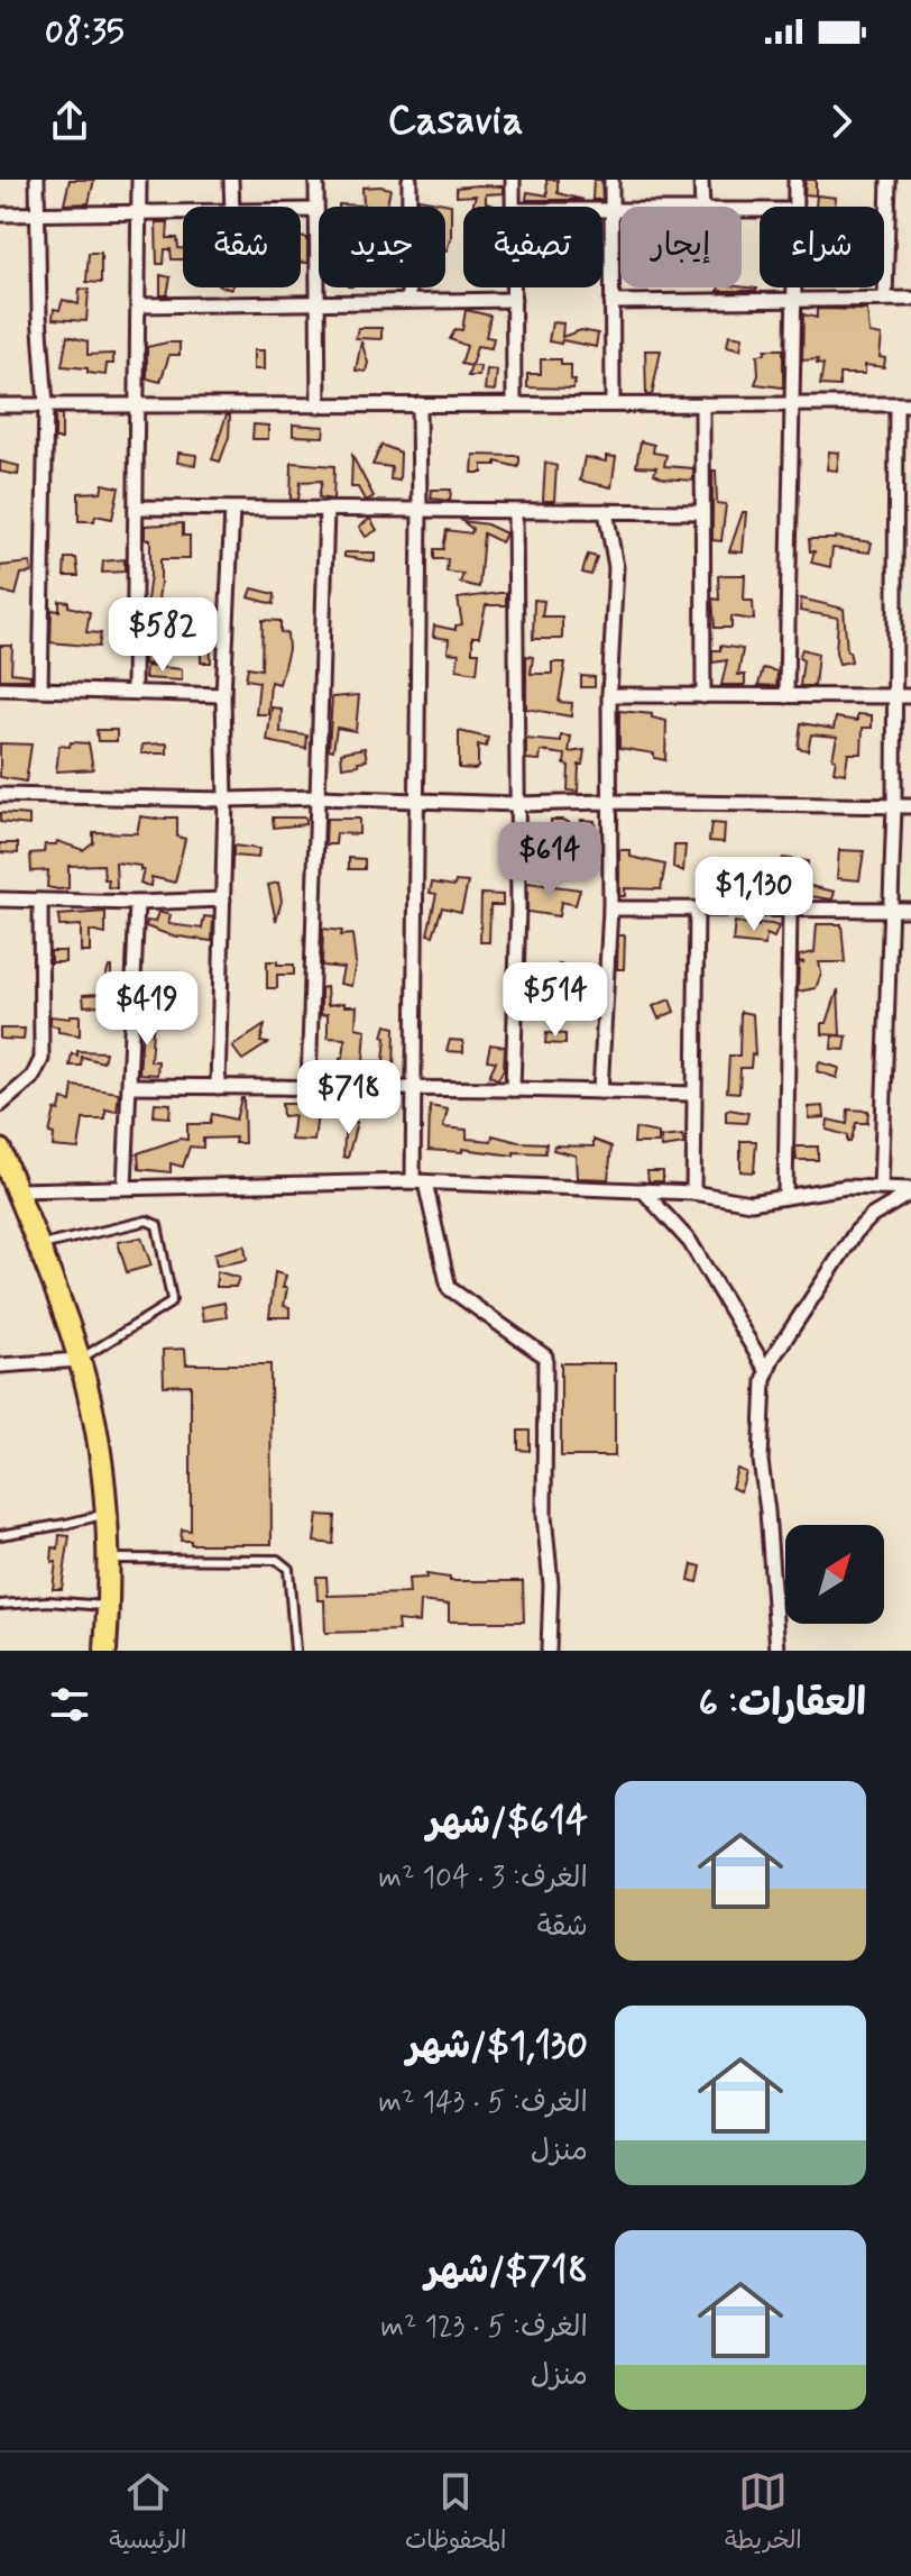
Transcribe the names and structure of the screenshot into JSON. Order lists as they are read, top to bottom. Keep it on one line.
{"north":"top right","page":{"status":"08:35","header":"Casavia","chip":["شراء","إيجار","تصفية","جديد","شقة"],"price":["$582","$614","$1,130","$514","$419","$718"],"heading":"العقارات: 6","list":[{"name":"$614/شهر","note":"الغرف: 3 · 104 m² · شقة"},{"name":"$1,130/شهر","note":"الغرف: 5 · 143 m² · منزل"},{"name":"$718/شهر","note":"الغرف: 5 · 123 m² · منزل"}],"tabs":["الخريطة","المحفوظات","الرئيسية"]}}
